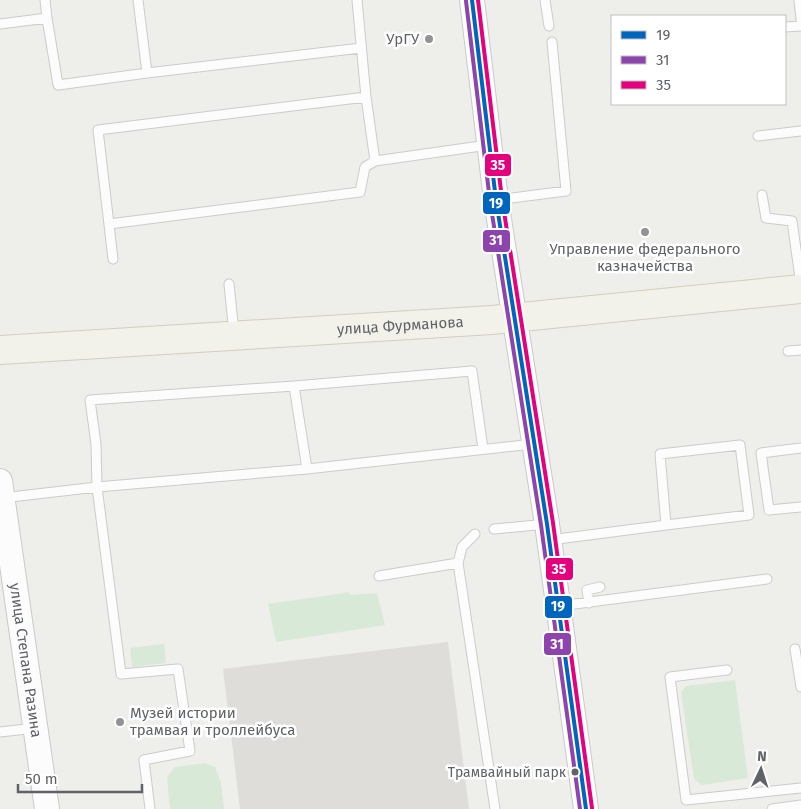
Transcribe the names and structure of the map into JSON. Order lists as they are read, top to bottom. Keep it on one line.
{"streets":{"main road":["улица Фурманова","улица Степана Разина"]},"places":["УрГУ","Управление федерального казначейства","Музей истории трамвая и троллейбуса","Трамвайный парк"],"lines":["transit line 19","transit line 35","transit line 31"],"legend":["19","31","35"],"scale_bar":"50 m","north":"top"}
